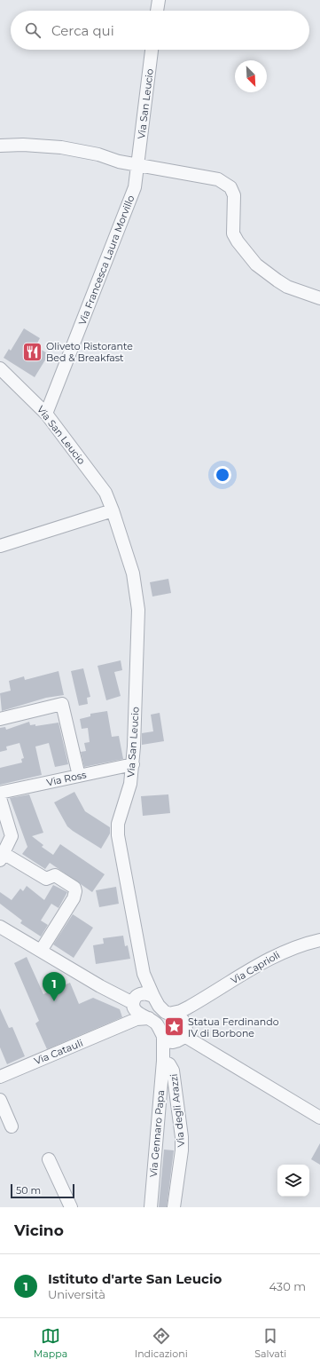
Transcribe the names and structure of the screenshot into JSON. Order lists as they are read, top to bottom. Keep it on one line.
{"streets":{"street":["Via San Leucio","Via Francesca Laura Morvillo","Via Ross","Via Caprioli","Via Catauli","Via degli Arazzi","Via Gennaro Papa"]},"crossings":[["Via San Leucio","Via Francesca Laura Morvillo"],["Via San Leucio","Via Ross"],["Via San Leucio","Via Caprioli"],["Via San Leucio","Via Catauli"],["Via degli Arazzi","Via Gennaro Papa"]],"places":{"restaurant":["Oliveto Ristorante Bed & Breakfast"],"place":["Statua Ferdinando IV di Borbone"]},"scale_bar":"50 m","north":"bottom right","page":{"search":"Cerca qui","pins":"1","scale":"50 m","heading":"Vicino","list":[{"mark":"1","name":"Istituto d'arte San Leucio","note":"Università","value":"430 m"}],"nav":["Mappa","Indicazioni","Salvati"]}}
